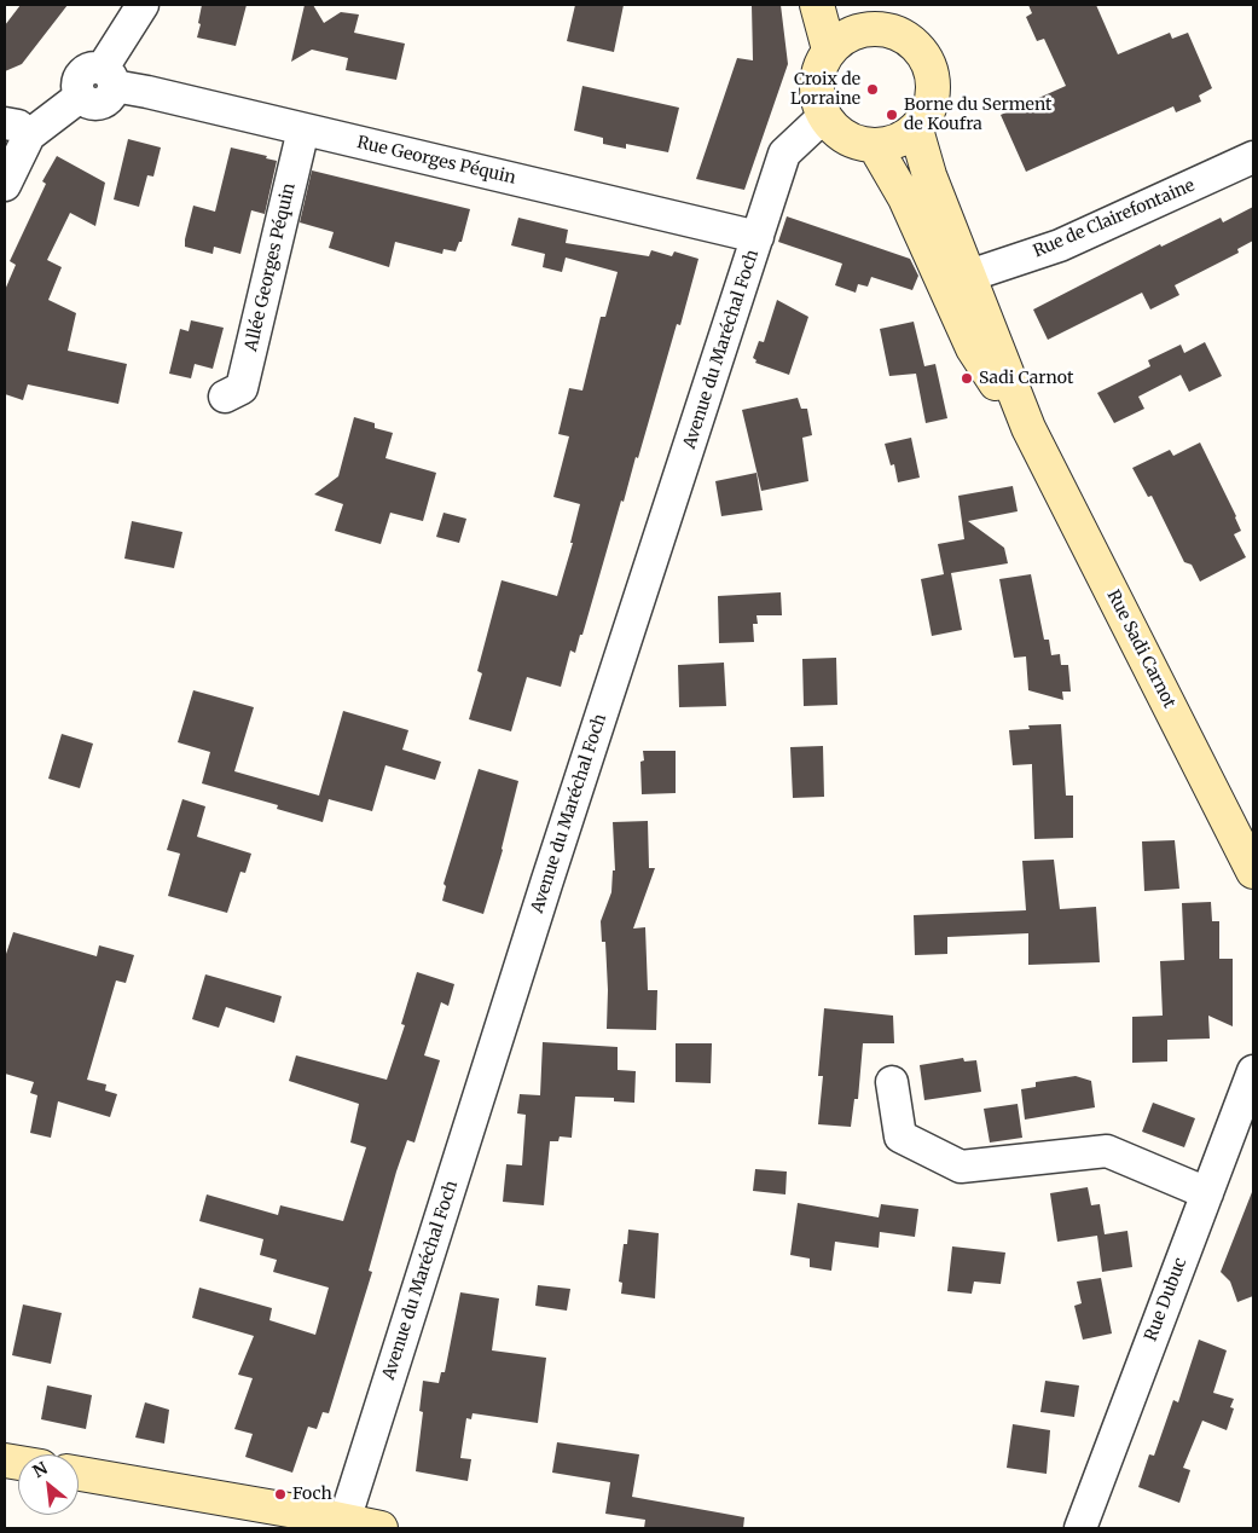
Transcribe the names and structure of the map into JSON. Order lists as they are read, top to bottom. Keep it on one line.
{"streets":{"main road":["Rue Sadi Carnot"],"street":["Rue Georges Péquin","Rue de Clairefontaine","Allée Georges Péquin","Avenue du Maréchal Foch","Rue Dubuc"]},"crossings":[["Rue Georges Péquin","Allée Georges Péquin"],["Rue Georges Péquin","Avenue du Maréchal Foch"],["Rue de Clairefontaine","Rue Sadi Carnot"],["Avenue du Maréchal Foch","Rue Sadi Carnot"]],"places":["Croix de Lorraine","Borne du Serment de Koufra","Sadi Carnot","Foch"],"north":"top left"}
